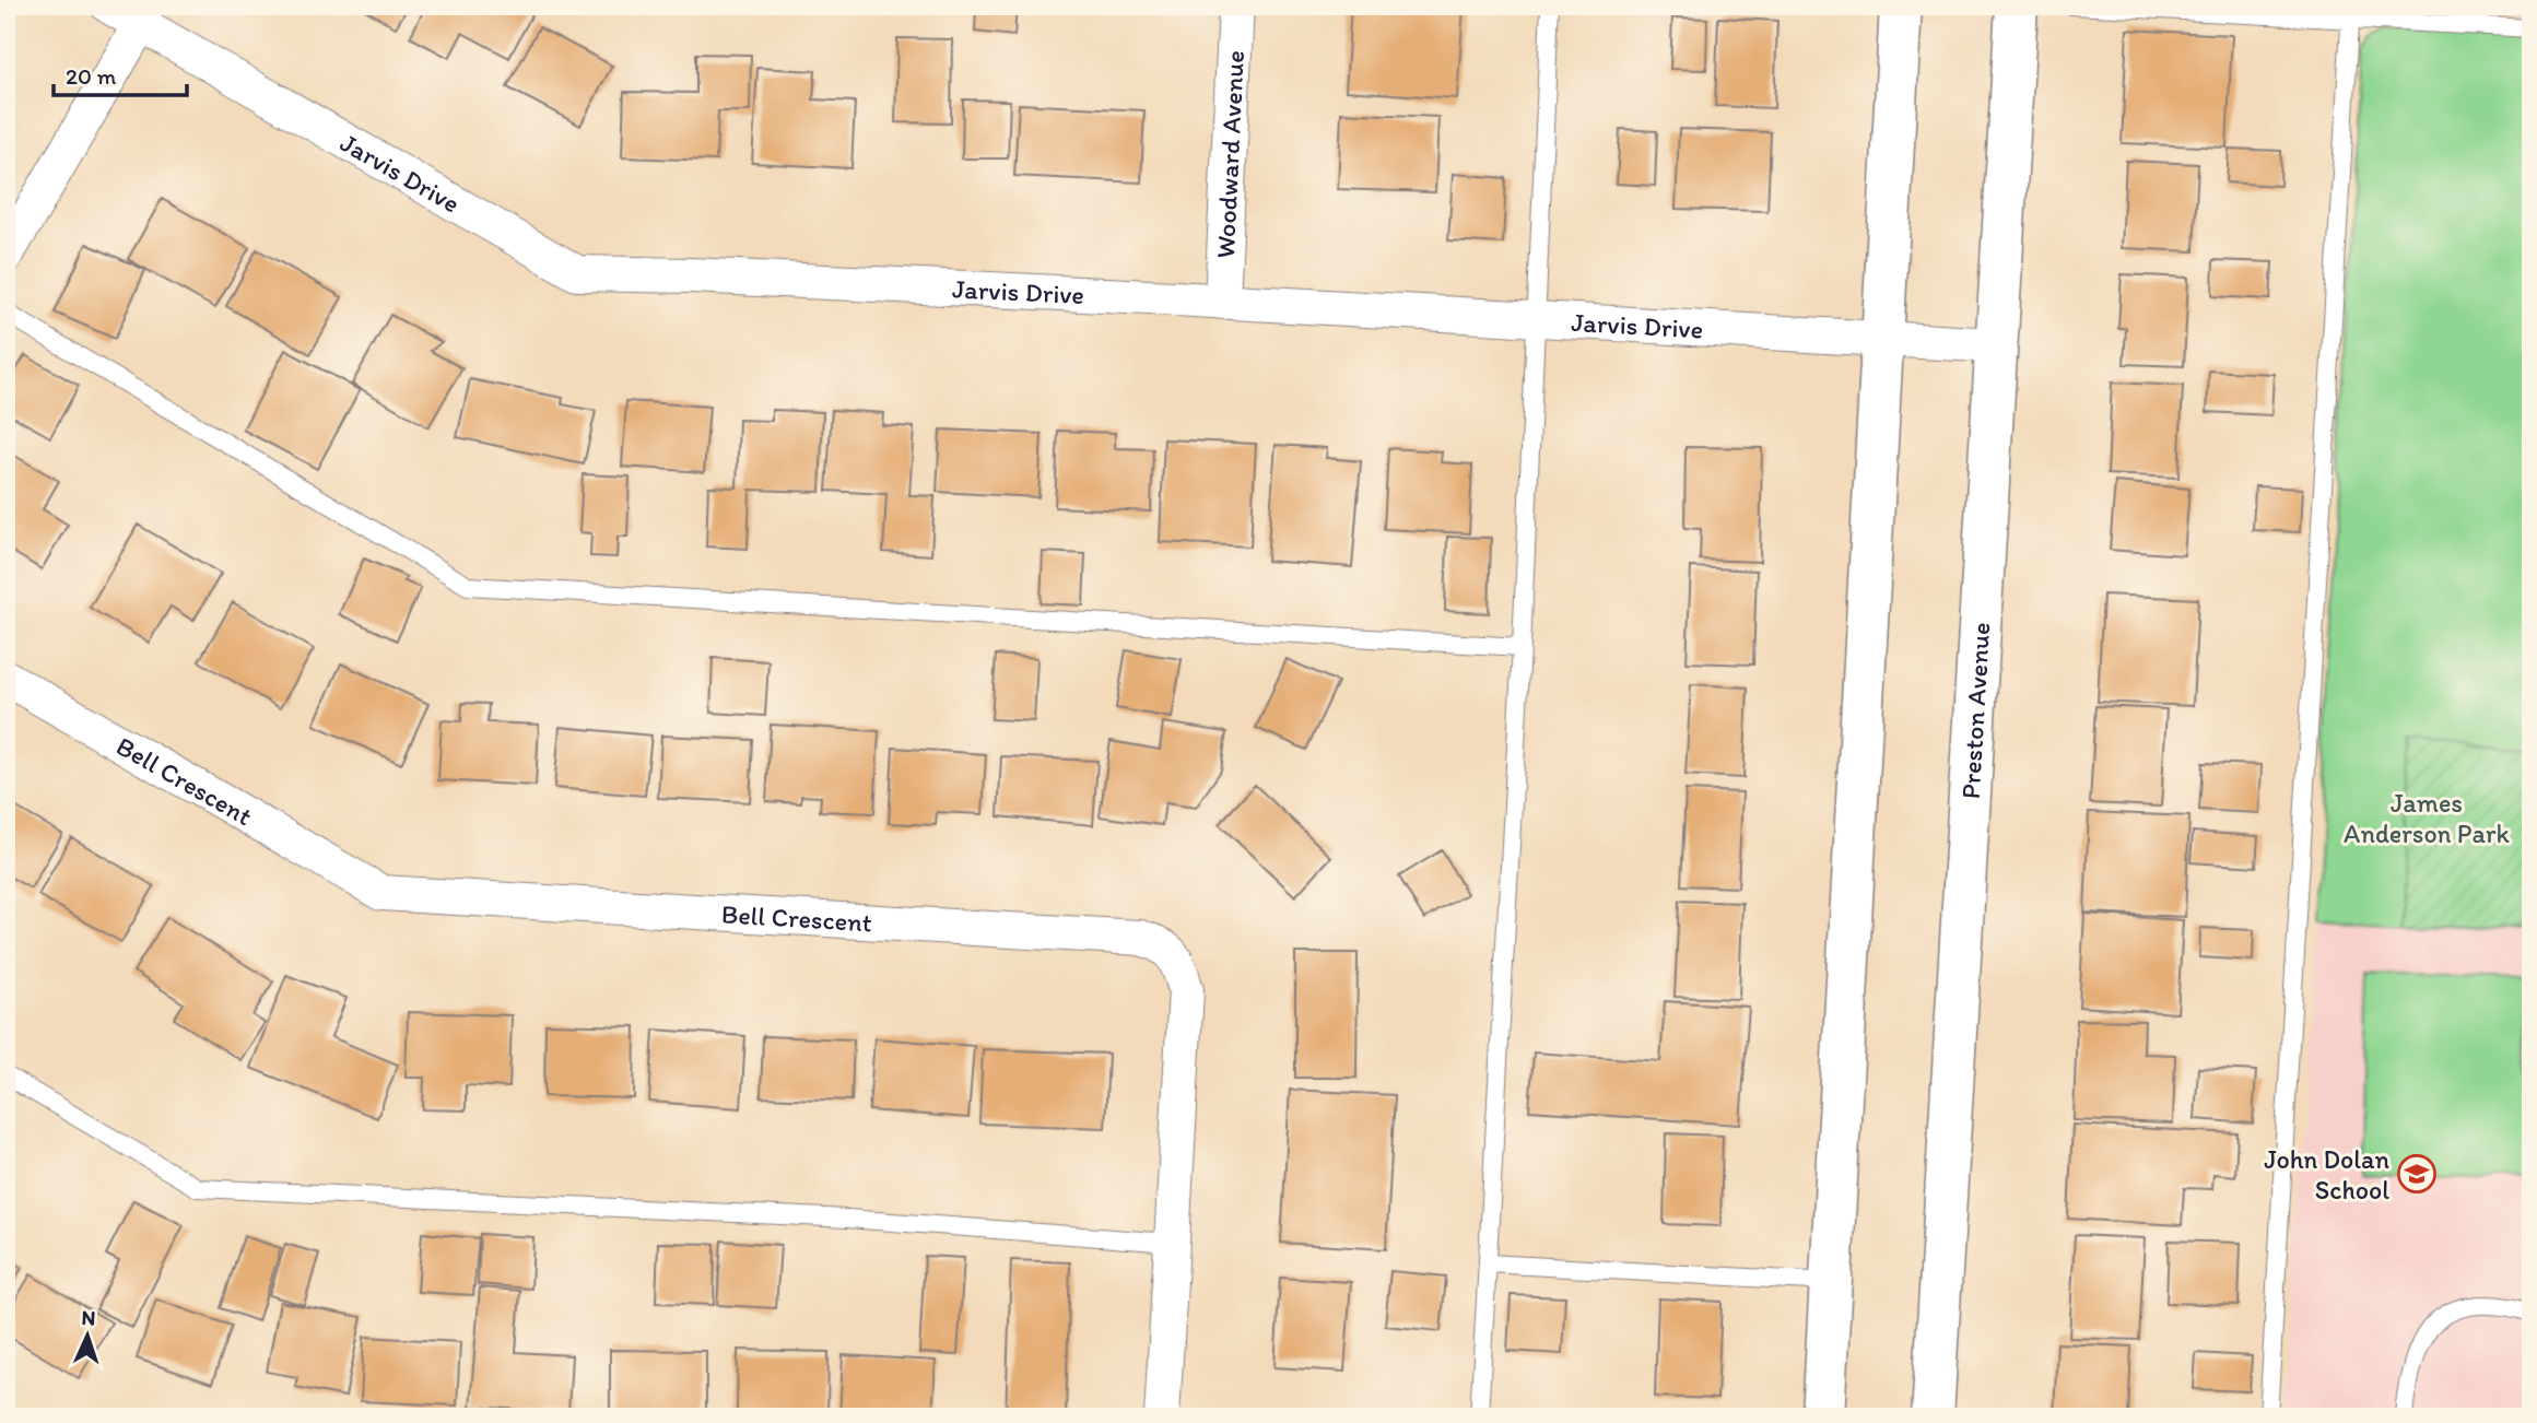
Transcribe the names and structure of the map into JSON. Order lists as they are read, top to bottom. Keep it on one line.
{"streets":{"main road":["Preston Avenue"],"street":["Woodward Avenue","Jarvis Drive","Bell Crescent"]},"crossings":[["Woodward Avenue","Jarvis Drive"],["Jarvis Drive","Preston Avenue"]],"parks":["James Anderson Park"],"places":{"school or university":["John Dolan School"]},"scale_bar":"20 m","north":"top"}
